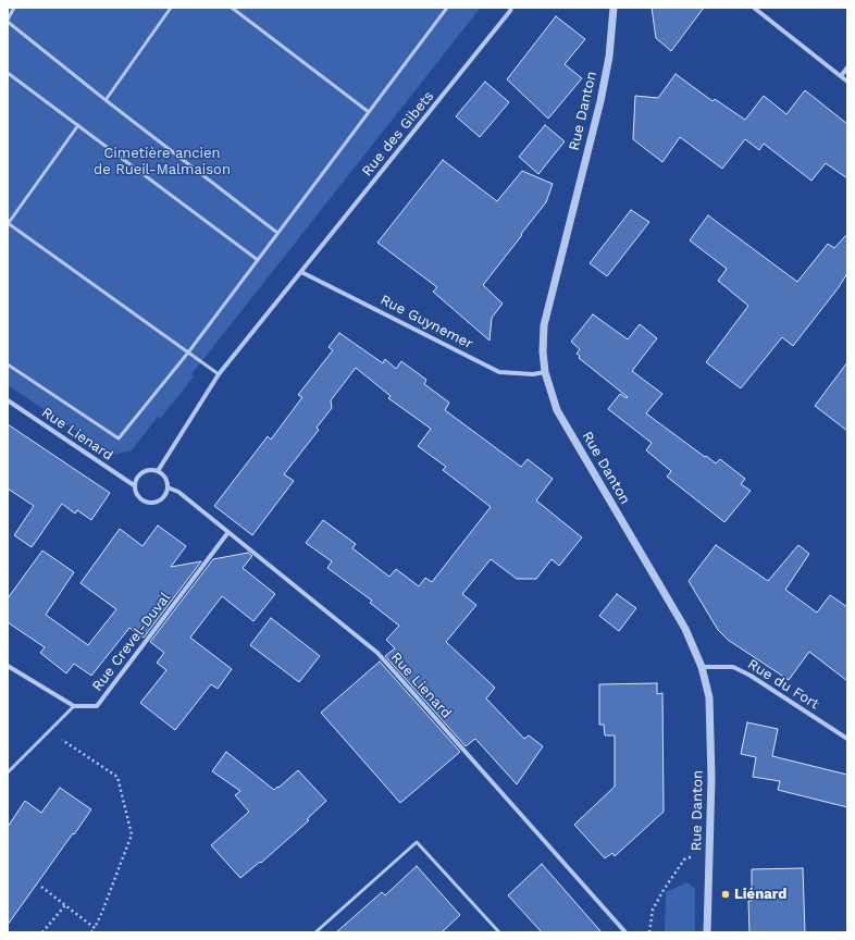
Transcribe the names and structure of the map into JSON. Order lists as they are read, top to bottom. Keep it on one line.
{"streets":{"street":["Rue Danton","Rue des Gibets","Rue Guynemer","Rue Lienard","Rue Crevel-Duval","Rue du Fort"]},"crossings":[["Rue Danton","Rue Guynemer"],["Rue Danton","Rue du Fort"],["Rue des Gibets","Rue Guynemer"],["Rue des Gibets","Rue Lienard"],["Rue Lienard","Rue Crevel-Duval"]],"parks":["Cimetière ancien de Rueil-Malmaison"],"places":["Liénard"]}
